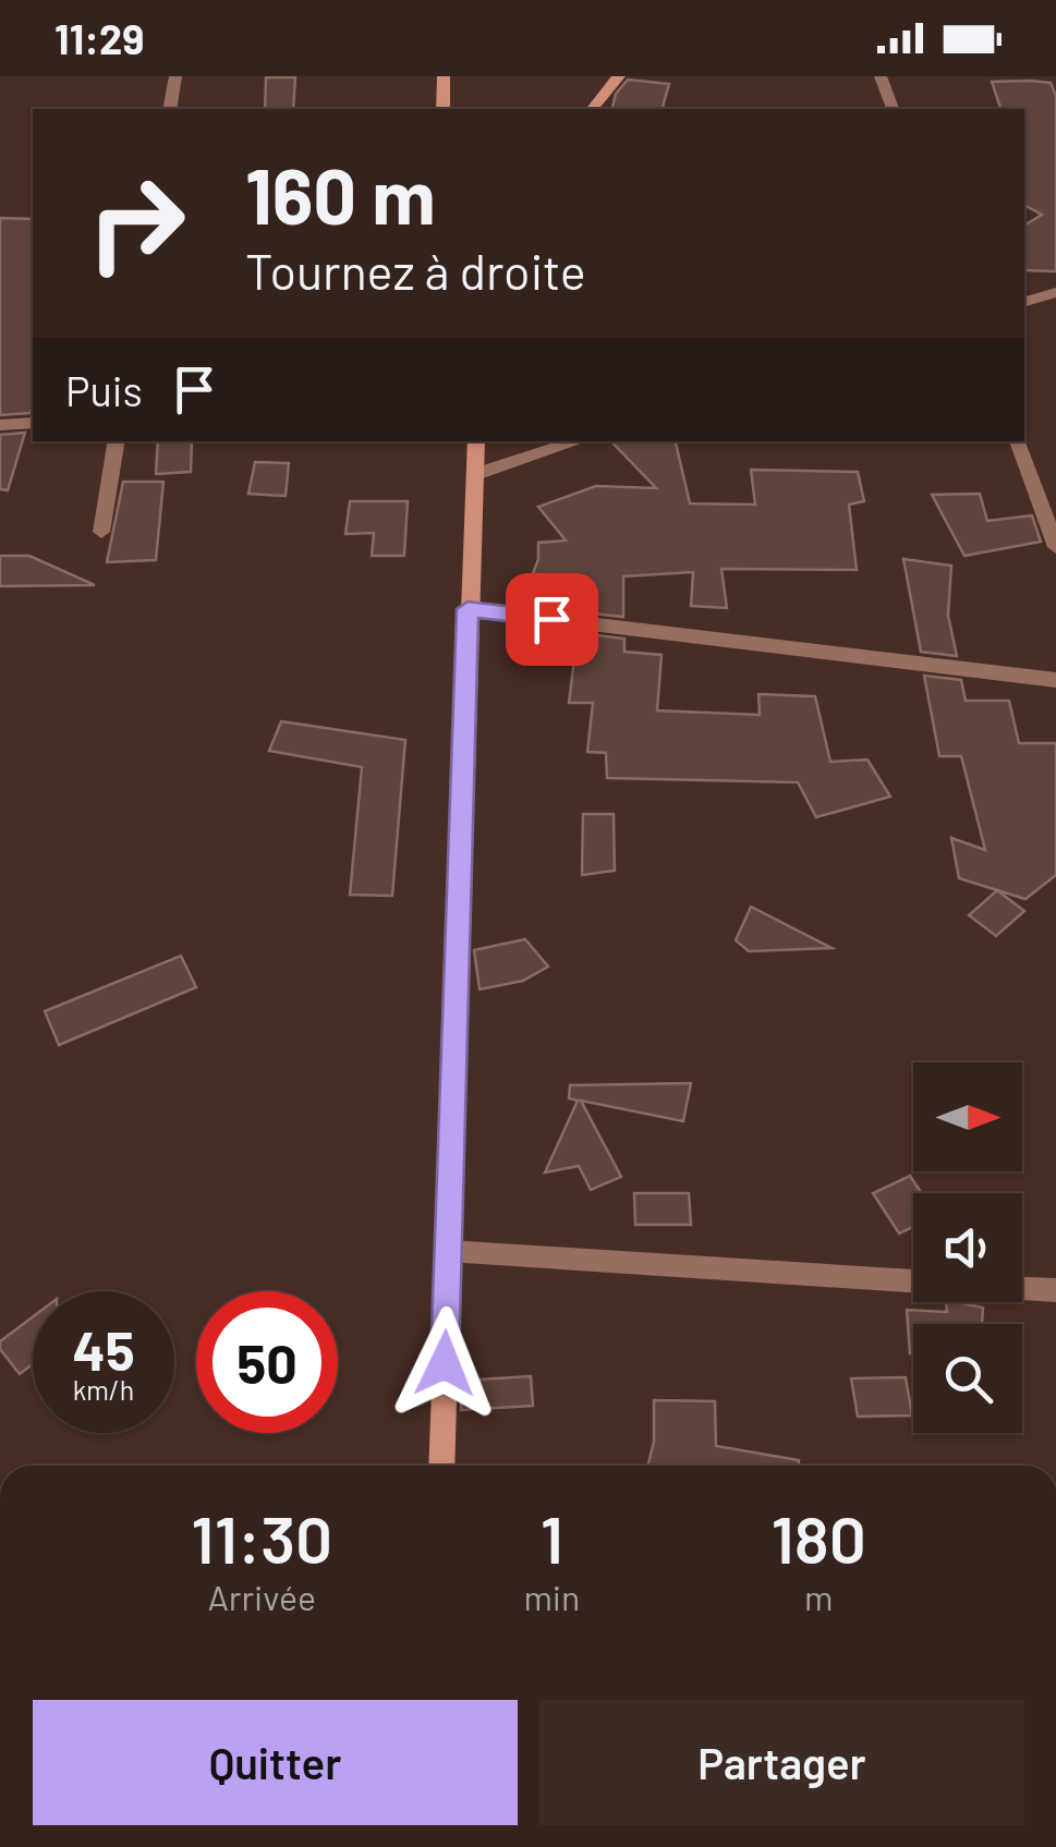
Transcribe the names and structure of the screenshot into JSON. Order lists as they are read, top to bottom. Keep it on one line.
{"north":"right","page":{"status":"11:29","turn":["160 m","Tournez à droite"],"then":"Puis","speed":"45 km/h","limit":"50","eta":["11:30","Arrivée","1","min","180","m"],"buttons":["Quitter","Partager"]}}
